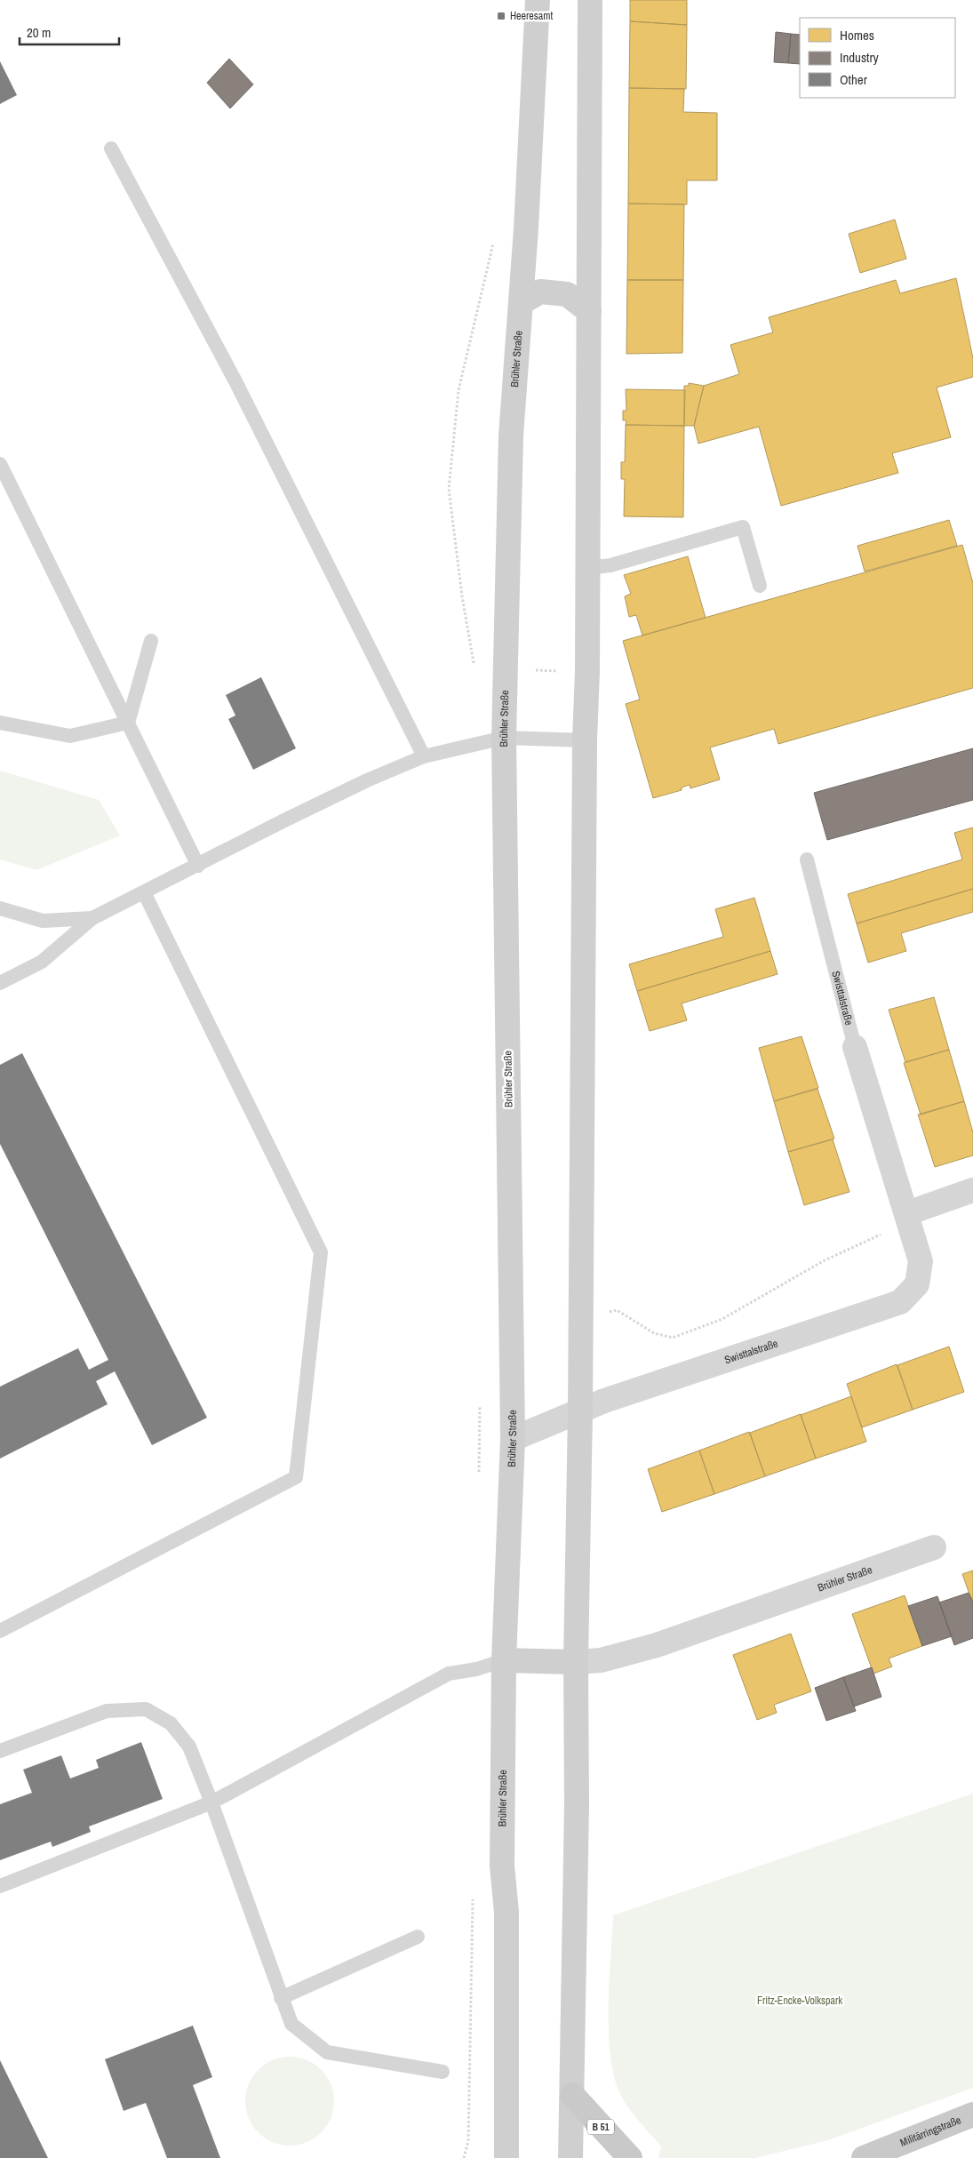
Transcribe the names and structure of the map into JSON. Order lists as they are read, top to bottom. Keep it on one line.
{"streets":{"main road":["Brühler Straße","B 51","Militärringstraße"],"street":["Swisttalstraße"]},"crossings":[["Brühler Straße","Swisttalstraße"]],"parks":["Fritz-Encke-Volkspark"],"places":{"transit":["Heeresamt"]},"legend":["Homes","Industry","Other"],"scale_bar":"20 m"}
